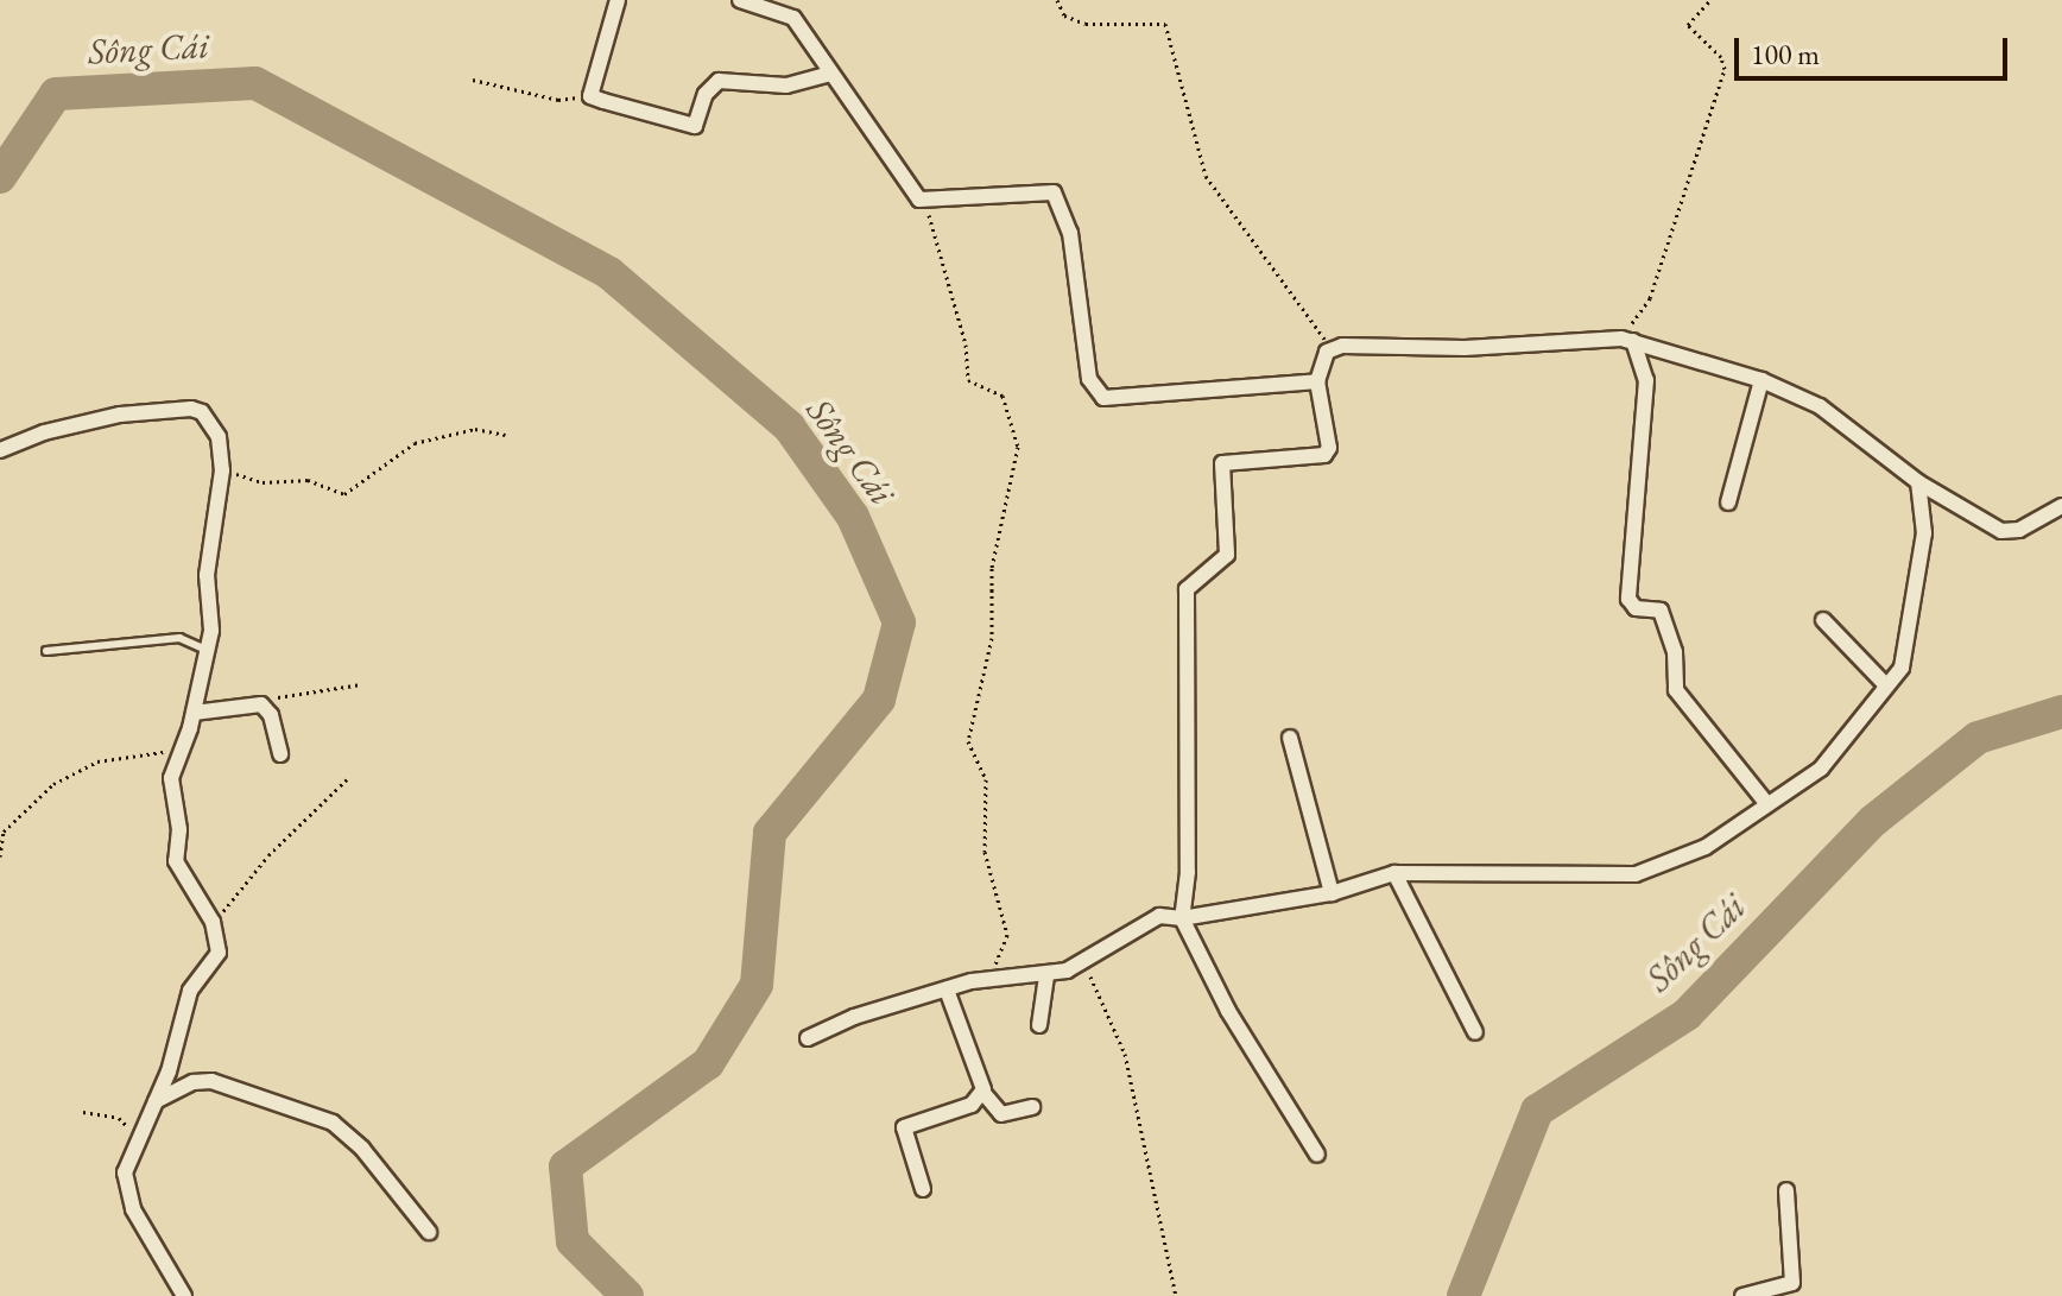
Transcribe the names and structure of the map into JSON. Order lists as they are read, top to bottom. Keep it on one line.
{"water":["Sông Cái"],"scale_bar":"100 m"}
